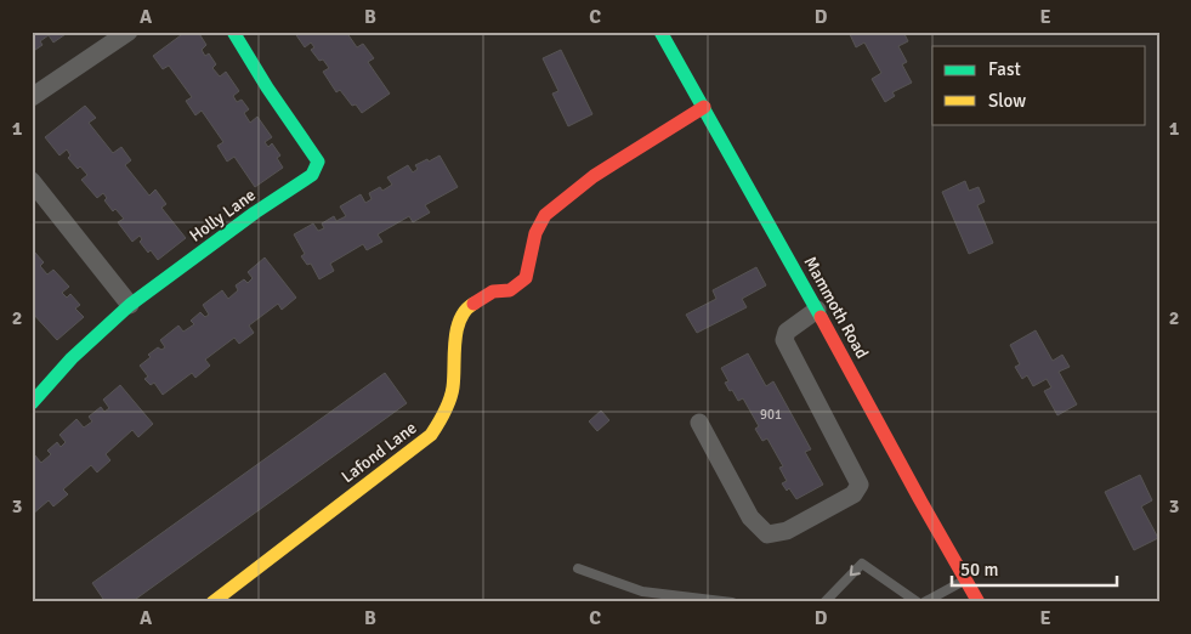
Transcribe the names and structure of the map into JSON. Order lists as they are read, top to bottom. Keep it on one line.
{"streets":{"street":["Holly Lane","Mammoth Road","Lafond Lane"]},"crossings":[["Mammoth Road","Lafond Lane"]],"house_numbers":["901"],"legend":["Fast","Slow"],"scale_bar":"50 m","grid":{"columns":["A","B","C","D","E"],"rows":["1","2","3"]}}
